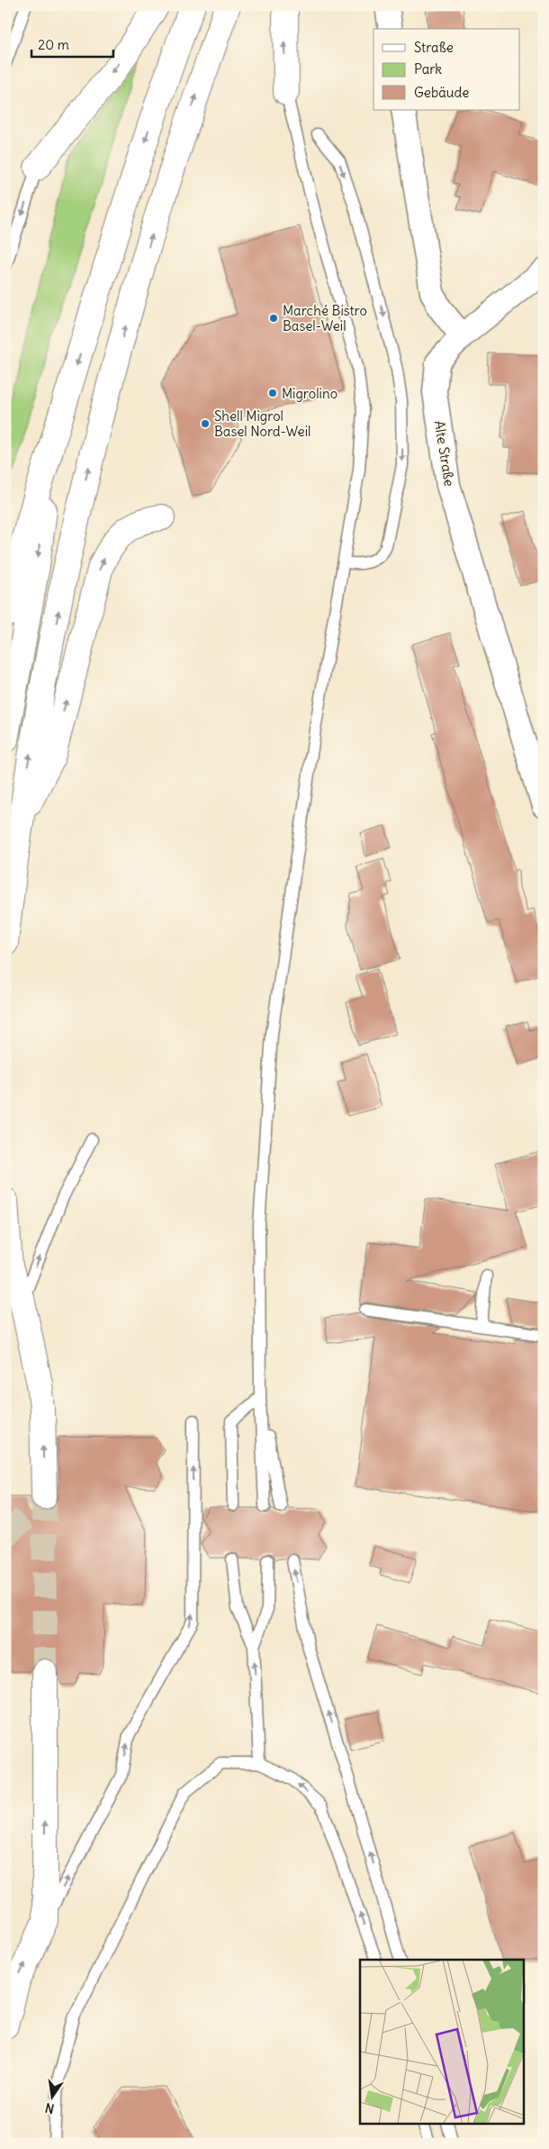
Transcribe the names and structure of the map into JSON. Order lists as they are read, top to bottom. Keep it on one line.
{"streets":{"street":["Alte Straße"]},"places":["Marché Bistro Basel-Weil","Migrolino","Shell Migrol Basel Nord-Weil"],"legend":["Straße","Park","Gebäude"],"scale_bar":"20 m","north":"bottom"}
